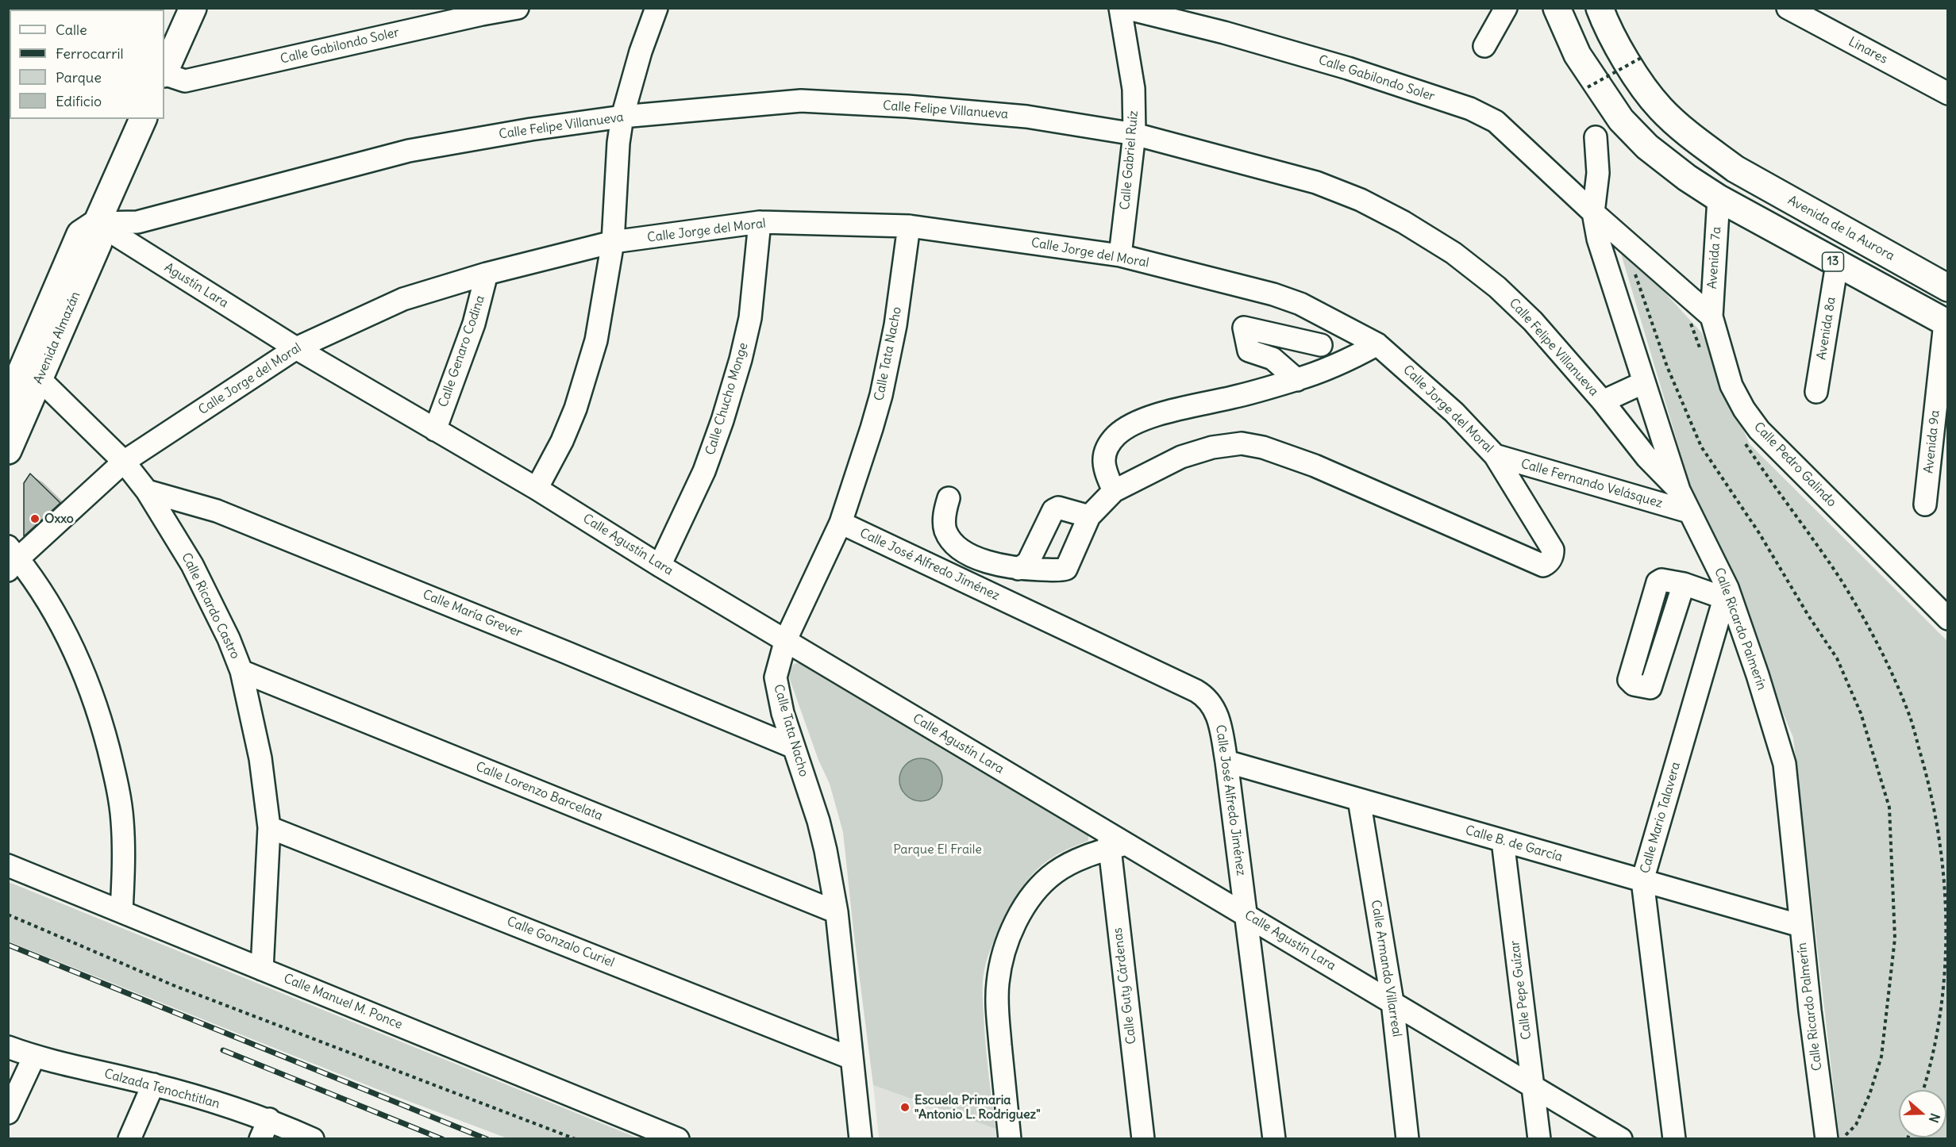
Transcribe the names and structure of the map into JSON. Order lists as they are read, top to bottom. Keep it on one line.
{"streets":{"main road":["Avenida de la Aurora","13","Avenida Almazán"],"street":["Calle Gabilondo Soler","Linares","Calle Felipe Villanueva","Calle Gabriel Ruíz","Calle Jorge del Moral","Avenida 7a","Agustín Lara","Avenida 8a","Calle Genaro Codina","Calle Tata Nacho","Calle Chucho Monge","Avenida 9a","Calle Pedro Galindo","Calle Fernando Velásquez","Calle Agustín Lara","Calle José Alfredo Jiménez","Calle Ricardo Castro","Calle María Grever","Calle Ricardo Palmerín","Calle Lorenzo Barcelata","Calle Mario Talavera","Calle B. de García","Calle Gonzalo Curiel","Calle Armando Villarreal","Calle Guty Cárdenas","Calle Pepe Guízar","Calle Manuel M. Ponce","Calzada Tenochtitlan"]},"crossings":[["Calle Gabilondo Soler","Calle Ricardo Palmerín"],["Calle Felipe Villanueva","Calle Gabriel Ruíz"],["Calle Felipe Villanueva","Agustín Lara"],["Calle Felipe Villanueva","Avenida Almazán"],["Calle Felipe Villanueva","Calle Ricardo Palmerín"],["Calle Gabriel Ruíz","Calle Jorge del Moral"],["Calle Jorge del Moral","Agustín Lara"],["Calle Jorge del Moral","Calle Genaro Codina"],["Calle Jorge del Moral","Calle Tata Nacho"],["Calle Jorge del Moral","Calle Chucho Monge"],["Calle Jorge del Moral","Calle Fernando Velásquez"],["Calle Jorge del Moral","Calle Agustín Lara"],["Calle Jorge del Moral","Calle Ricardo Castro"],["Avenida 7a","13"],["Avenida 7a","Calle Pedro Galindo"],["13","Avenida 8a"],["13","Avenida 9a"],["Agustín Lara","Avenida Almazán"],["Agustín Lara","Calle Agustín Lara"],["Avenida Almazán","Calle Ricardo Castro"],["Calle Genaro Codina","Calle Agustín Lara"],["Calle Tata Nacho","Calle Agustín Lara"],["Calle Tata Nacho","Calle José Alfredo Jiménez"],["Calle Tata Nacho","Calle María Grever"],["Calle Tata Nacho","Calle Lorenzo Barcelata"],["Calle Tata Nacho","Calle Gonzalo Curiel"],["Calle Chucho Monge","Calle Agustín Lara"],["Calle Fernando Velásquez","Calle Ricardo Palmerín"],["Calle Agustín Lara","Calle José Alfredo Jiménez"],["Calle Agustín Lara","Calle Armando Villarreal"],["Calle Agustín Lara","Calle Guty Cárdenas"],["Calle Agustín Lara","Calle Pepe Guízar"],["Calle José Alfredo Jiménez","Calle B. de García"],["Calle Ricardo Castro","Calle María Grever"],["Calle Ricardo Castro","Calle Lorenzo Barcelata"],["Calle Ricardo Castro","Calle Gonzalo Curiel"],["Calle Ricardo Castro","Calle Manuel M. Ponce"],["Calle Ricardo Palmerín","Calle Mario Talavera"],["Calle Ricardo Palmerín","Calle B. de García"],["Calle Mario Talavera","Calle B. de García"],["Calle B. de García","Calle Armando Villarreal"],["Calle B. de García","Calle Pepe Guízar"]],"parks":["Parque El Fraile"],"places":["Oxxo","Escuela Primaria \"Antonio L. Rodriguez\""],"legend":["Calle","Ferrocarril","Parque","Edificio"],"north":"right"}
